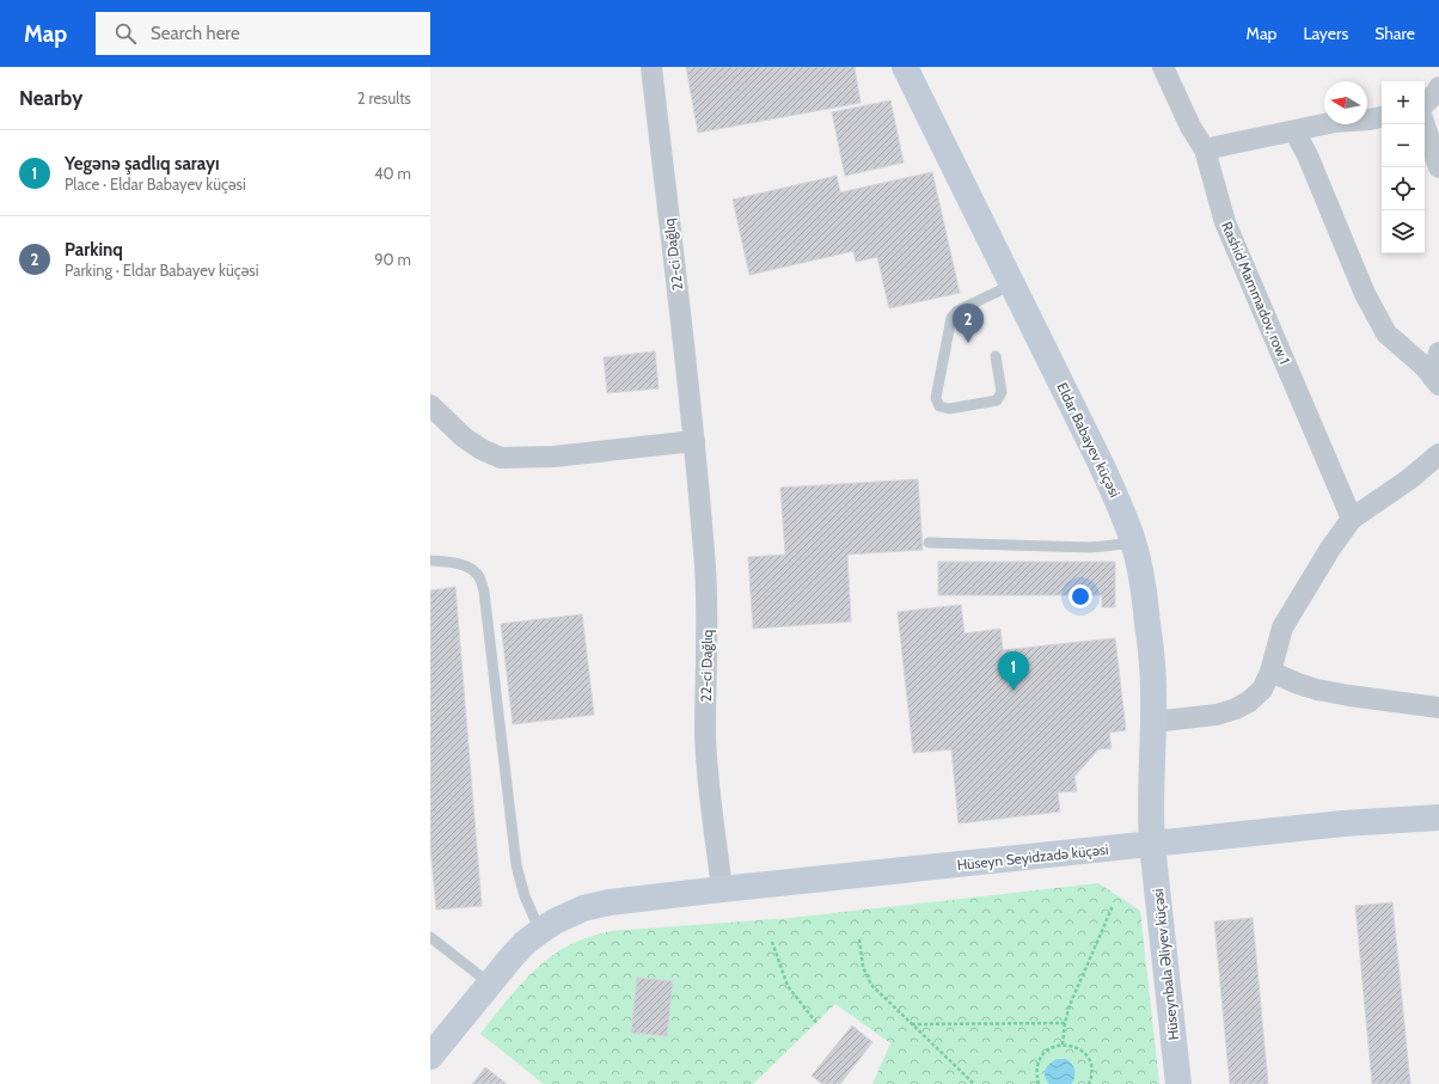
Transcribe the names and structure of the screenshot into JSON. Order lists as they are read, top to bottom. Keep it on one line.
{"streets":{"street":["22-ci Dağlıq","Rashid Mammadov, row 1","Eldar Babayev küçəsi","Hüseyn Seyidzadə küçəsi","Hüseynbala Əliyev küçəsi"]},"crossings":[["22-ci Dağlıq","Hüseyn Seyidzadə küçəsi"],["Eldar Babayev küçəsi","Hüseyn Seyidzadə küçəsi"],["Eldar Babayev küçəsi","Hüseynbala Əliyev küçəsi"],["Hüseyn Seyidzadə küçəsi","Hüseynbala Əliyev küçəsi"]],"north":"left","page":{"header":"Map","search":"Search here","nav":["Map","Layers","Share"],"heading":["Nearby","2 results"],"map_buttons":["+","−"],"list":[{"mark":"1","name":"Yegənə şadlıq sarayı","note":"Place · Eldar Babayev küçəsi","value":"40 m"},{"mark":"2","name":"Parkinq","note":"Parking · Eldar Babayev küçəsi","value":"90 m"}],"pins":["2","1"]}}
